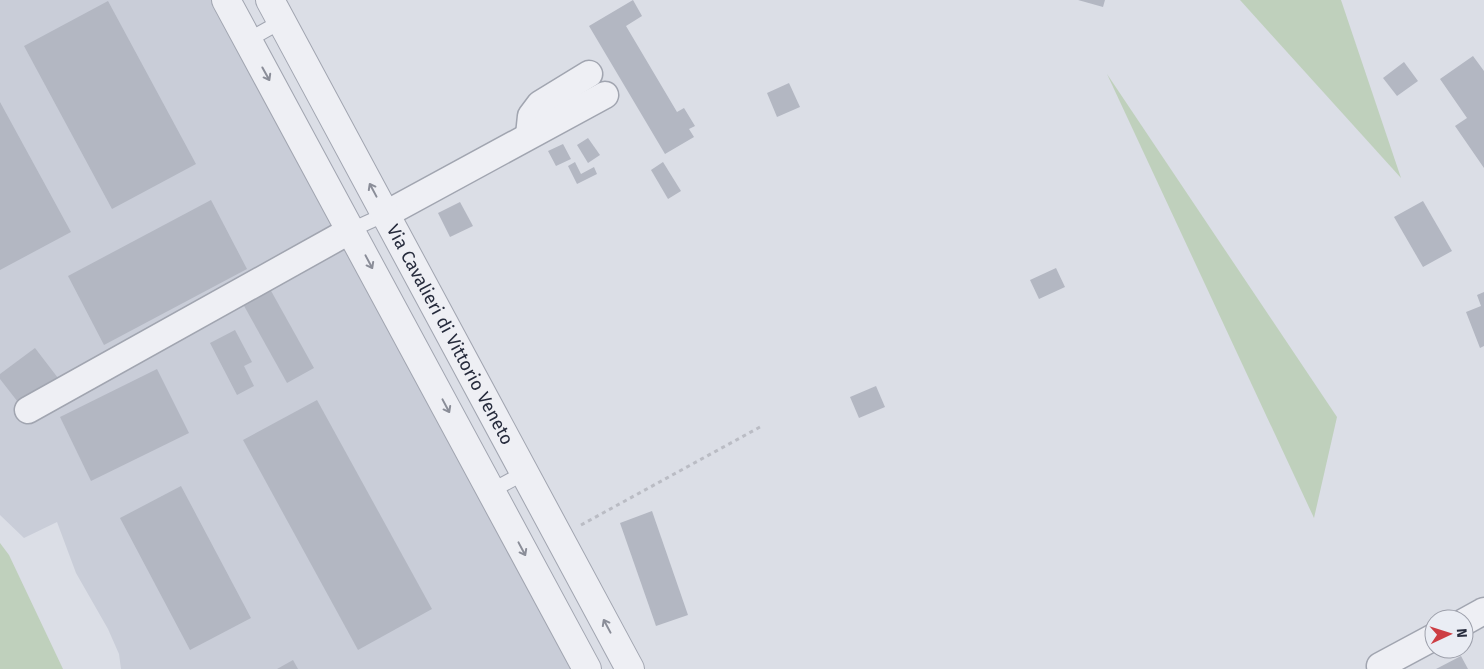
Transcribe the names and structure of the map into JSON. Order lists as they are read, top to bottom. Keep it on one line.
{"streets":{"street":["Via Cavalieri di Vittorio Veneto"]},"north":"right"}
